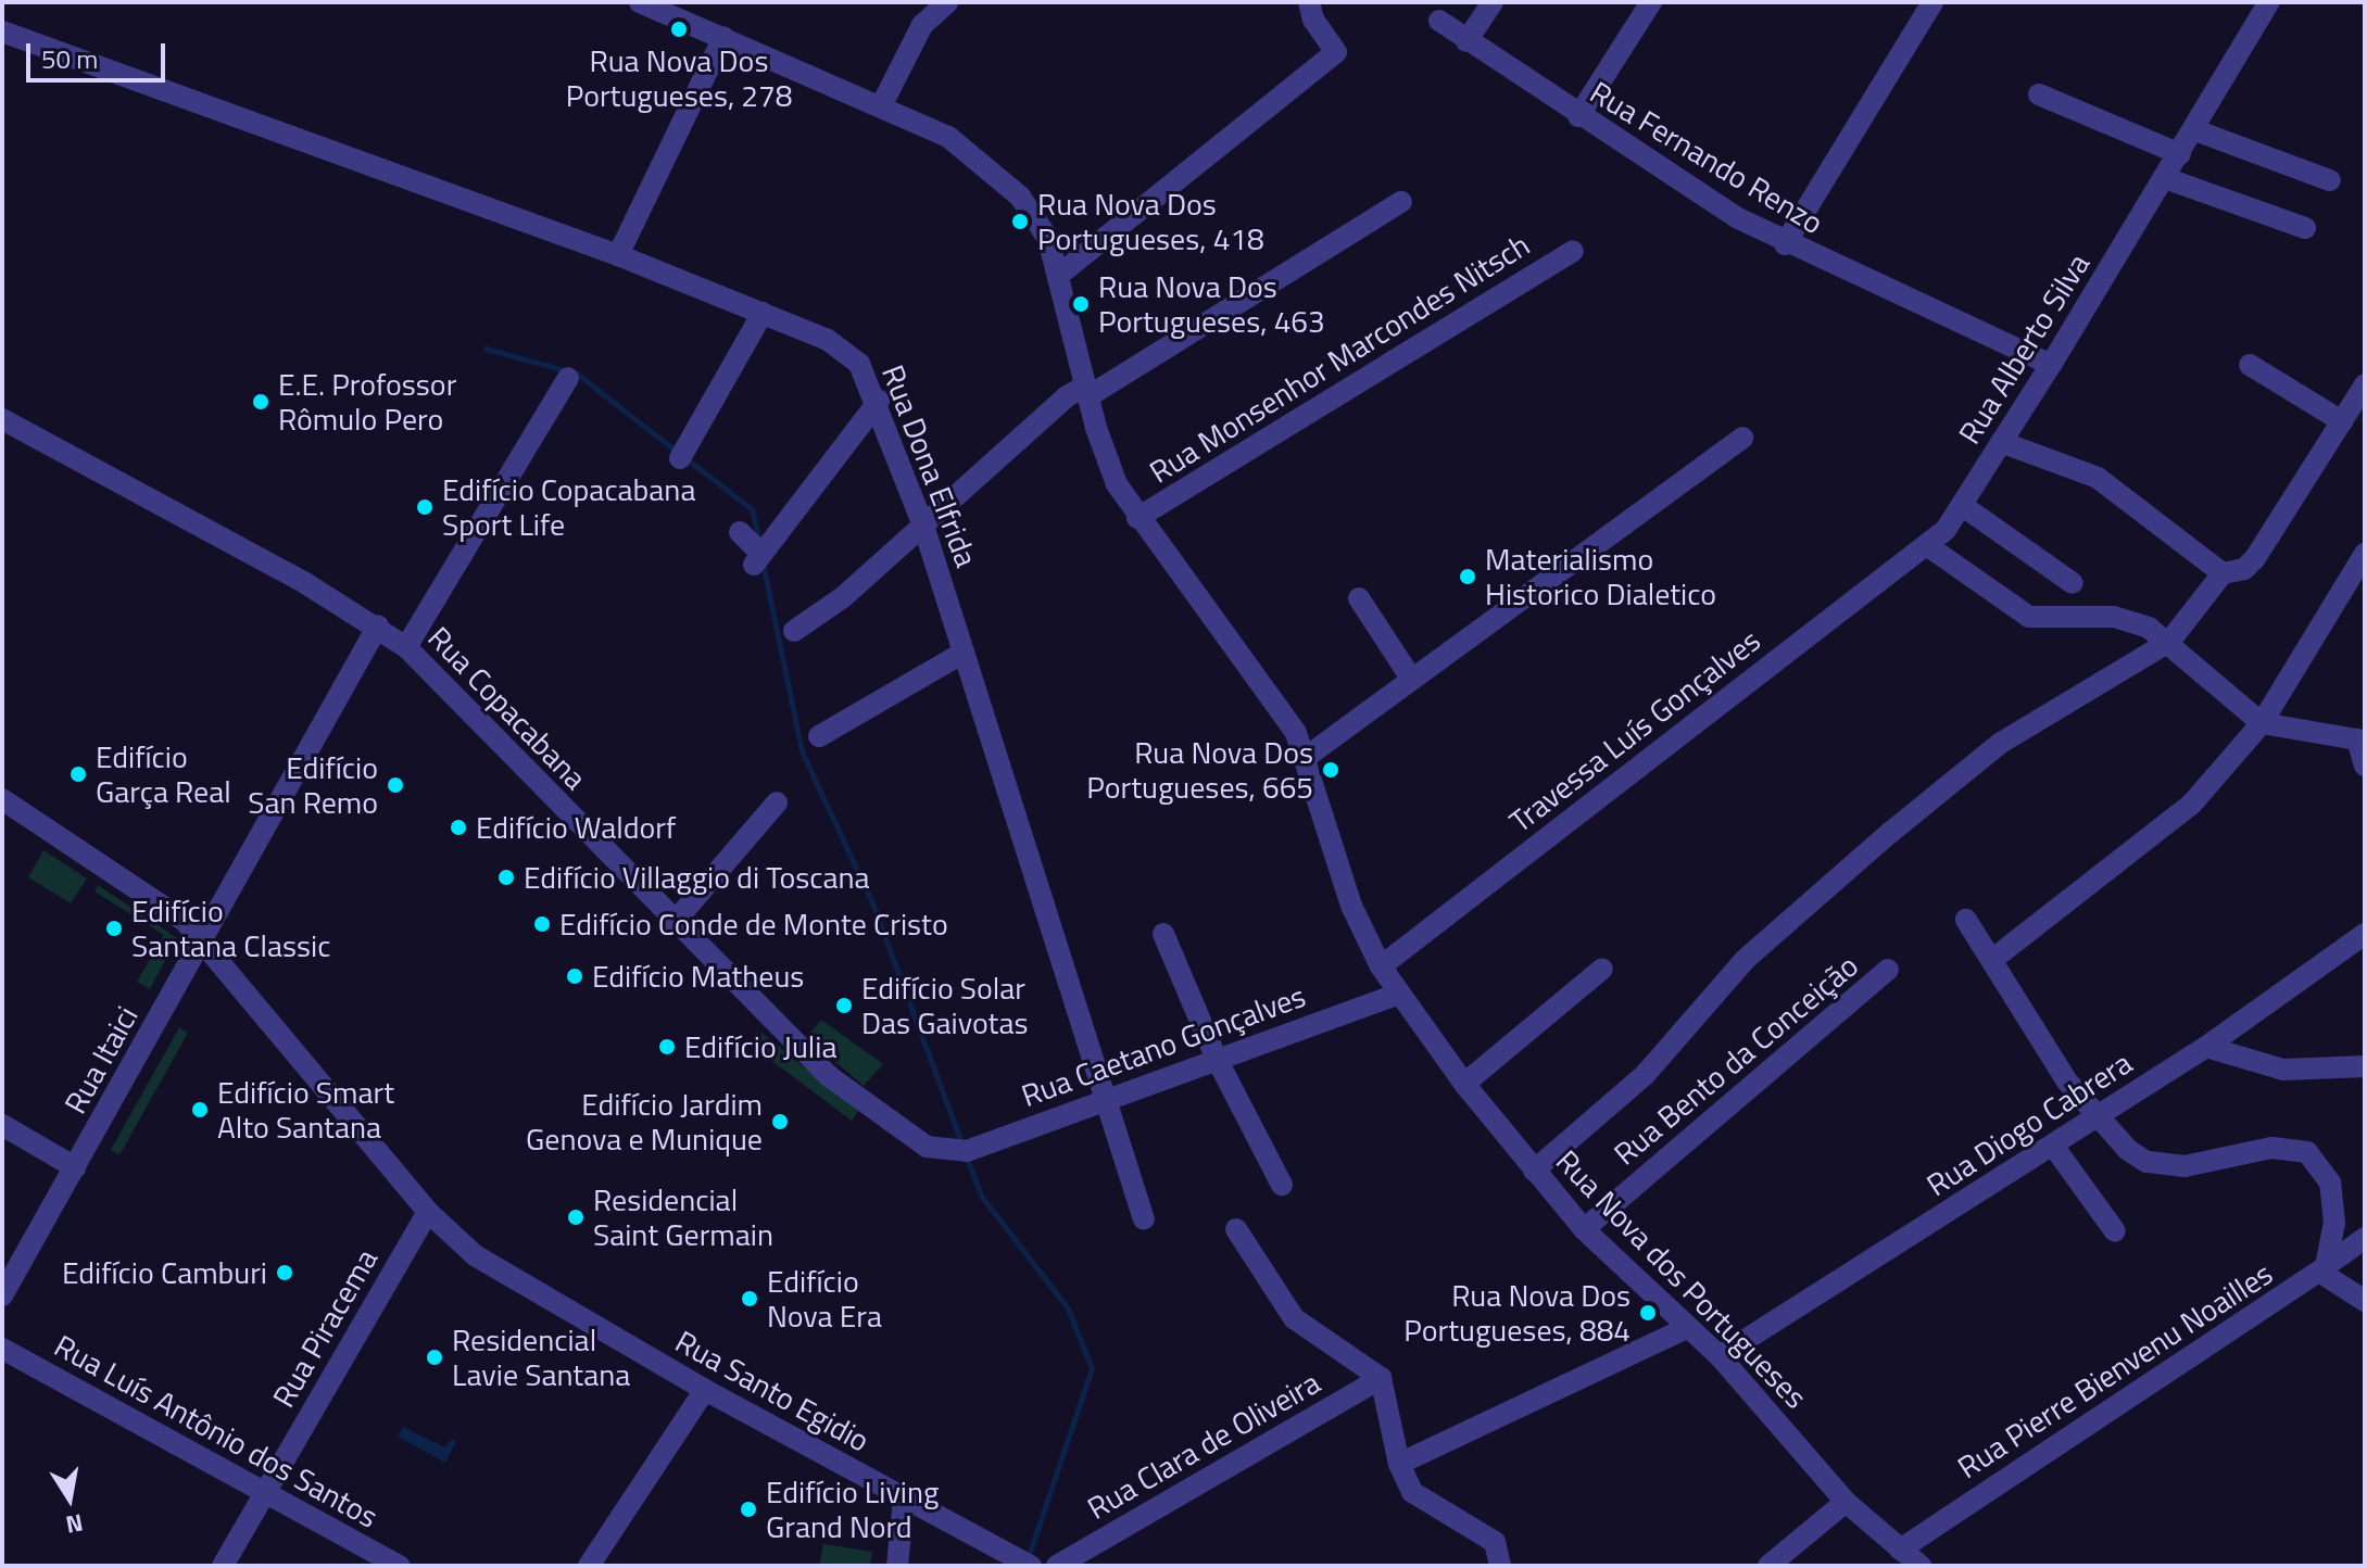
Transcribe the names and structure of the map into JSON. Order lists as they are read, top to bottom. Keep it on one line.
{"streets":{"street":["Rua Fernando Renzo","Rua Alberto Silva","Rua Monsenhor Marcondes Nitsch","Rua Dona Elfrida","Rua Copacabana","Travessa Luís Gonçalves","Rua Caetano Gonçalves","Rua Itaici","Rua Bento da Conceição","Rua Diogo Cabrera","Rua Nova dos Portugueses","Rua Piracema","Rua Pierre Bienvenu Noailles","Rua Santo Egidio","Rua Luís Antônio dos Santos","Rua Clara de Oliveira"]},"crossings":[["Rua Fernando Renzo","Rua Alberto Silva"],["Rua Alberto Silva","Travessa Luís Gonçalves"],["Rua Monsenhor Marcondes Nitsch","Rua Nova dos Portugueses"],["Rua Dona Elfrida","Rua Caetano Gonçalves"],["Rua Copacabana","Rua Caetano Gonçalves"],["Rua Copacabana","Rua Itaici"],["Travessa Luís Gonçalves","Rua Nova dos Portugueses"],["Rua Caetano Gonçalves","Rua Nova dos Portugueses"],["Rua Itaici","Rua Santo Egidio"],["Rua Bento da Conceição","Rua Nova dos Portugueses"],["Rua Diogo Cabrera","Rua Nova dos Portugueses"],["Rua Nova dos Portugueses","Rua Pierre Bienvenu Noailles"],["Rua Piracema","Rua Santo Egidio"],["Rua Piracema","Rua Luís Antônio dos Santos"]],"places":["Rua Nova Dos Portugueses, 278","Rua Nova Dos Portugueses, 418","Rua Nova Dos Portugueses, 463","E.E. Profossor Rômulo Pero","Edifício Copacabana Sport Life","Materialismo Historico Dialetico","Rua Nova Dos Portugueses, 665","Edifício Garça Real","Edifício San Remo","Edifício Waldorf","Edifício Villaggio di Toscana","Edifício Conde de Monte Cristo","Edifício Santana Classic","Edifício Matheus","Edifício Solar Das Gaivotas","Edifício Julia","Edifício Smart Alto Santana","Edifício Jardim Genova e Munique","Residencial Saint Germain","Edifício Camburi","Edifício Nova Era","Rua Nova Dos Portugueses, 884","Residencial Lavie Santana","Edifício Living Grand Nord"],"scale_bar":"50 m","north":"bottom"}
